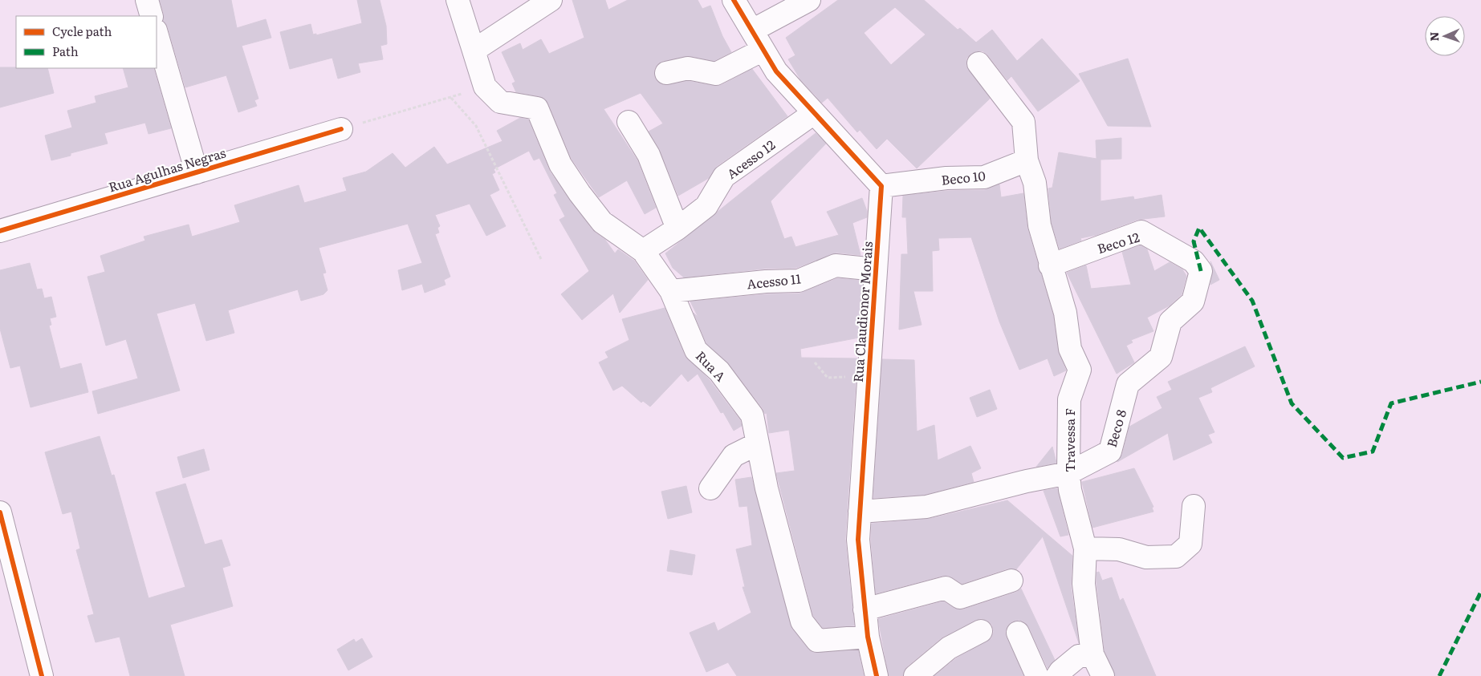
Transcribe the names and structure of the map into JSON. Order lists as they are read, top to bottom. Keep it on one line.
{"streets":{"street":["Acesso 12","Rua Agulhas Negras","Beco 10","Beco 12","Acesso 11","Rua Claudionor Morais","Rua A","Beco 8","Travessa F"]},"crossings":[["Acesso 12","Rua A"],["Beco 10","Rua Claudionor Morais"],["Beco 10","Travessa F"],["Beco 12","Beco 8"],["Beco 12","Travessa F"],["Acesso 11","Rua Claudionor Morais"],["Acesso 11","Rua A"],["Rua Claudionor Morais","Rua A"],["Rua Claudionor Morais","Beco 8"],["Beco 8","Travessa F"]],"legend":["Cycle path","Path"],"north":"left"}
